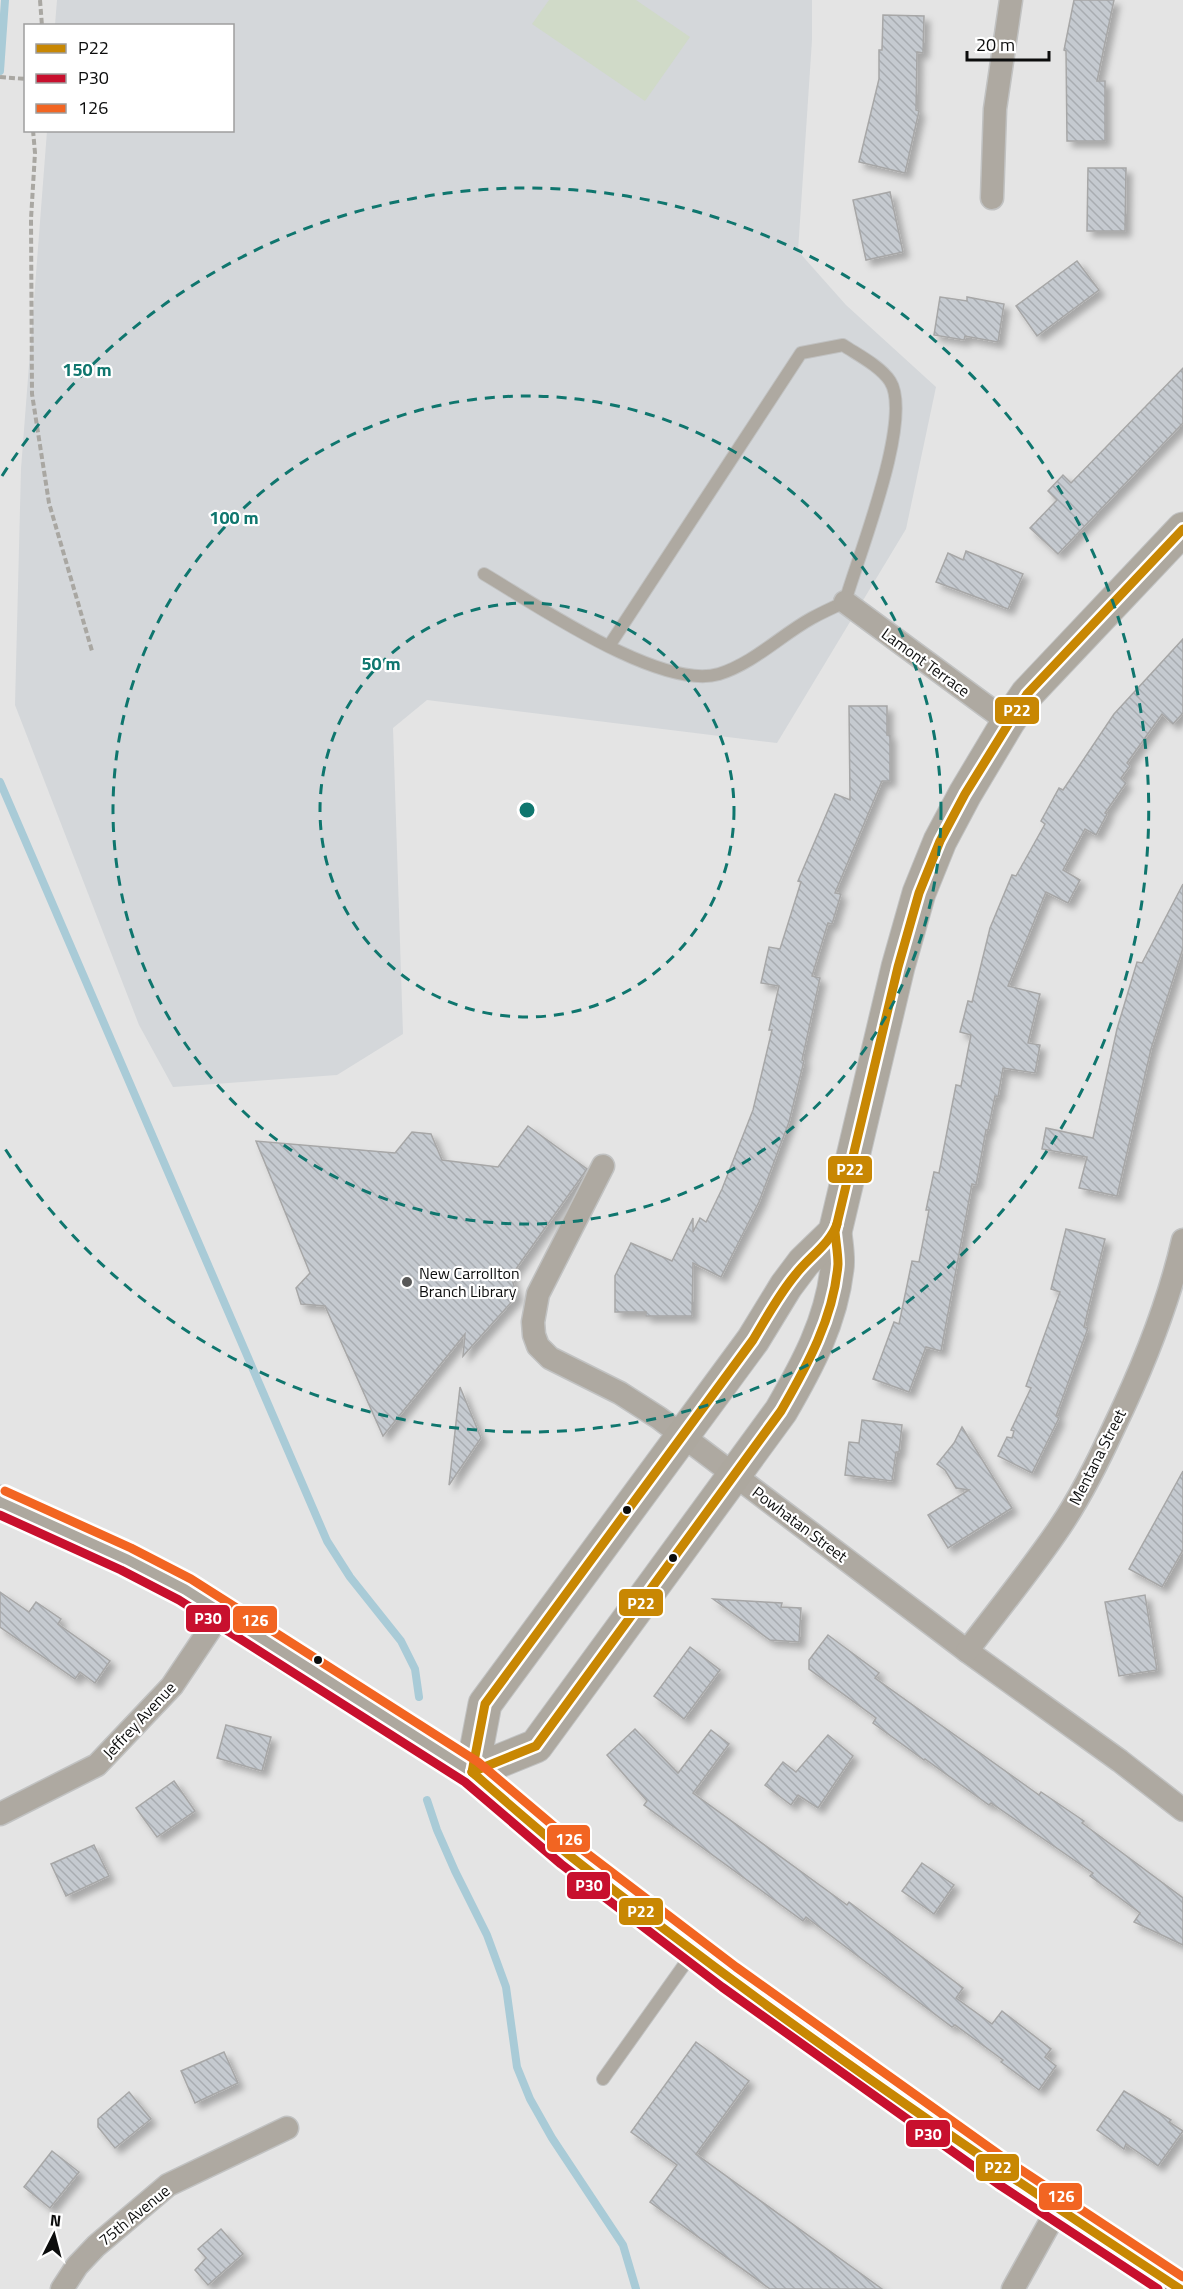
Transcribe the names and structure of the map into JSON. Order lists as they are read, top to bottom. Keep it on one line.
{"streets":{"street":["Lamont Terrace","Mentana Street","Powhatan Street","Jeffrey Avenue","75th Avenue"]},"crossings":[["Mentana Street","Powhatan Street"]],"places":["New Carrollton Branch Library"],"lines":["transit line P22","transit line 126","transit line P30"],"legend":["P22","P30","126"],"scale_bar":"20 m","north":"top","rings":["150 m","100 m","50 m"]}
